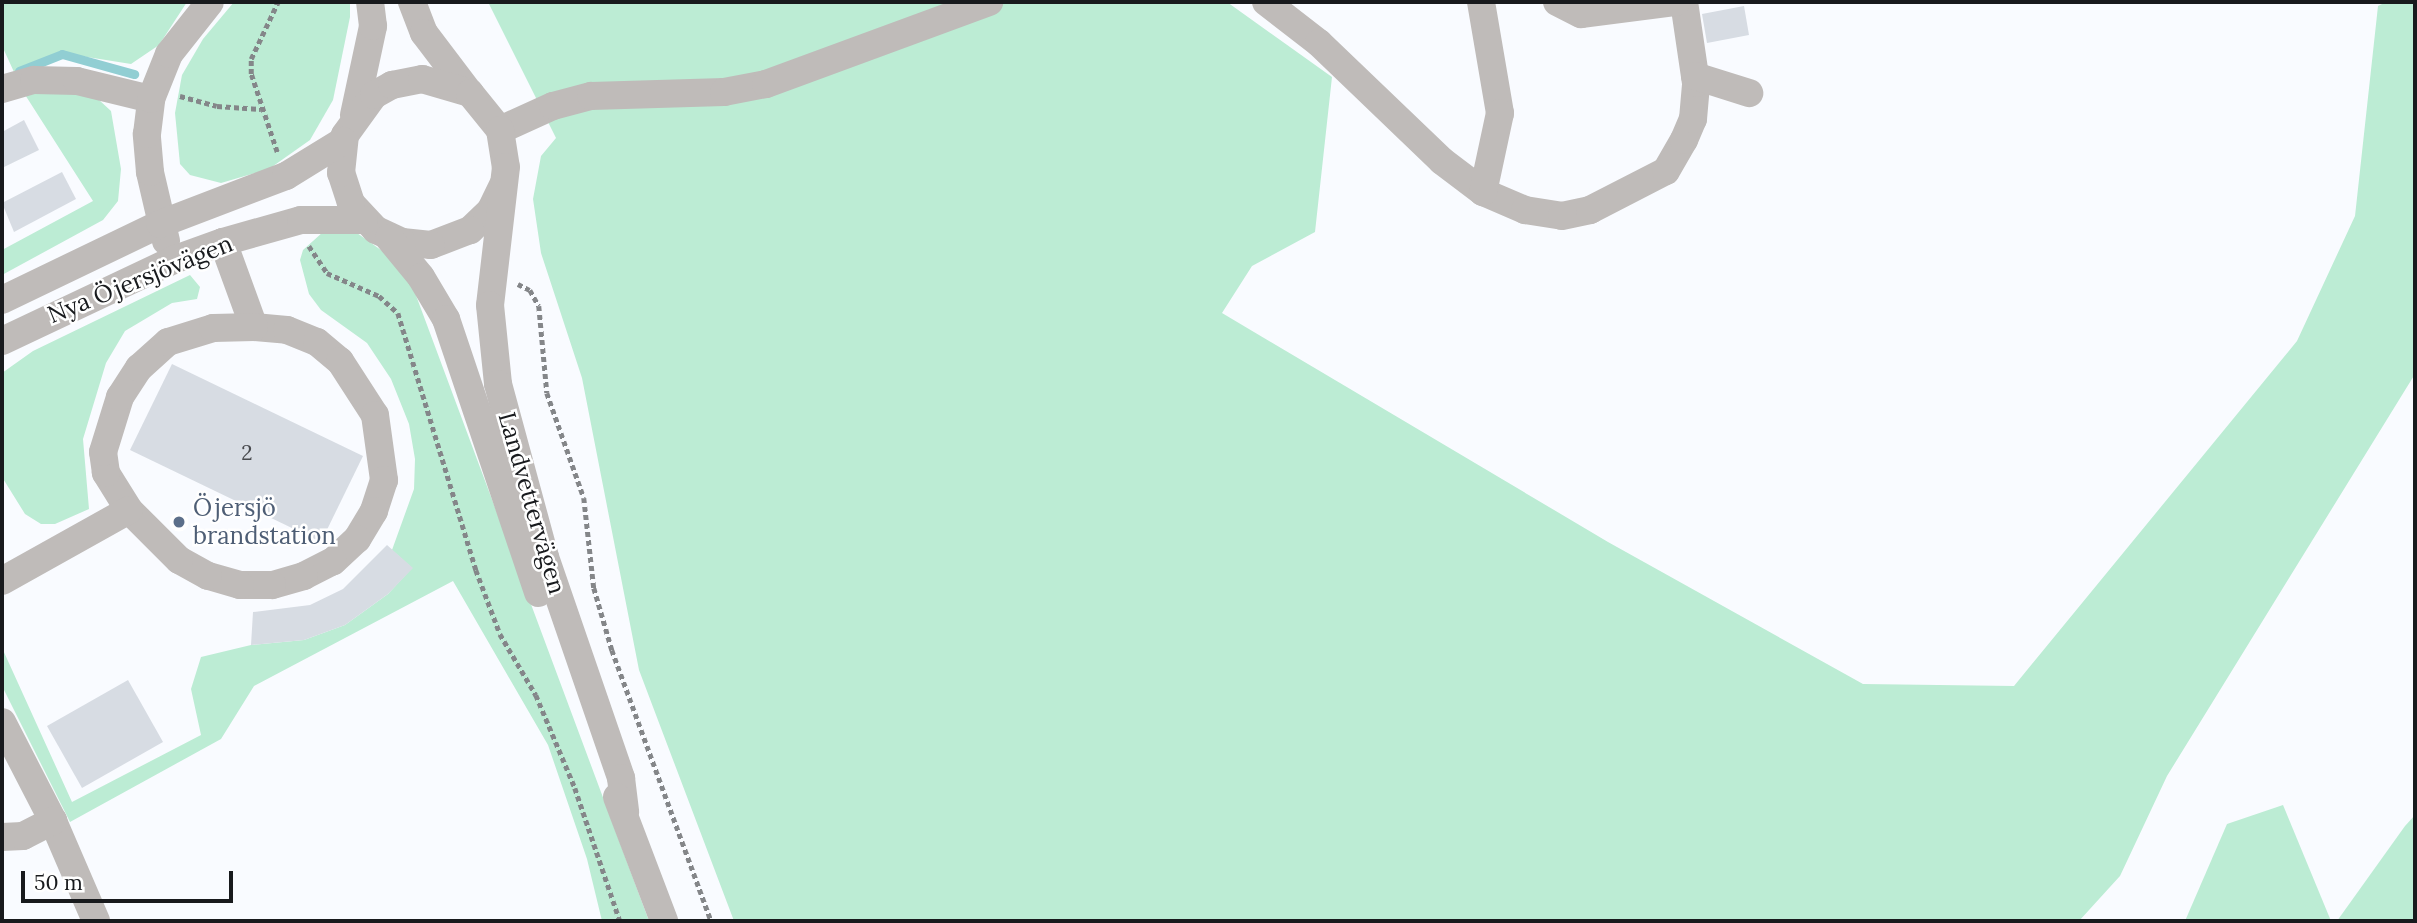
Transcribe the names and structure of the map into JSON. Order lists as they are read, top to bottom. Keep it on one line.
{"streets":{"street":["Nya Öjersjövägen","Landvettervägen"]},"crossings":[["Nya Öjersjövägen","Landvettervägen"]],"places":["Öjersjö brandstation"],"house_numbers":["2"],"scale_bar":"50 m"}
